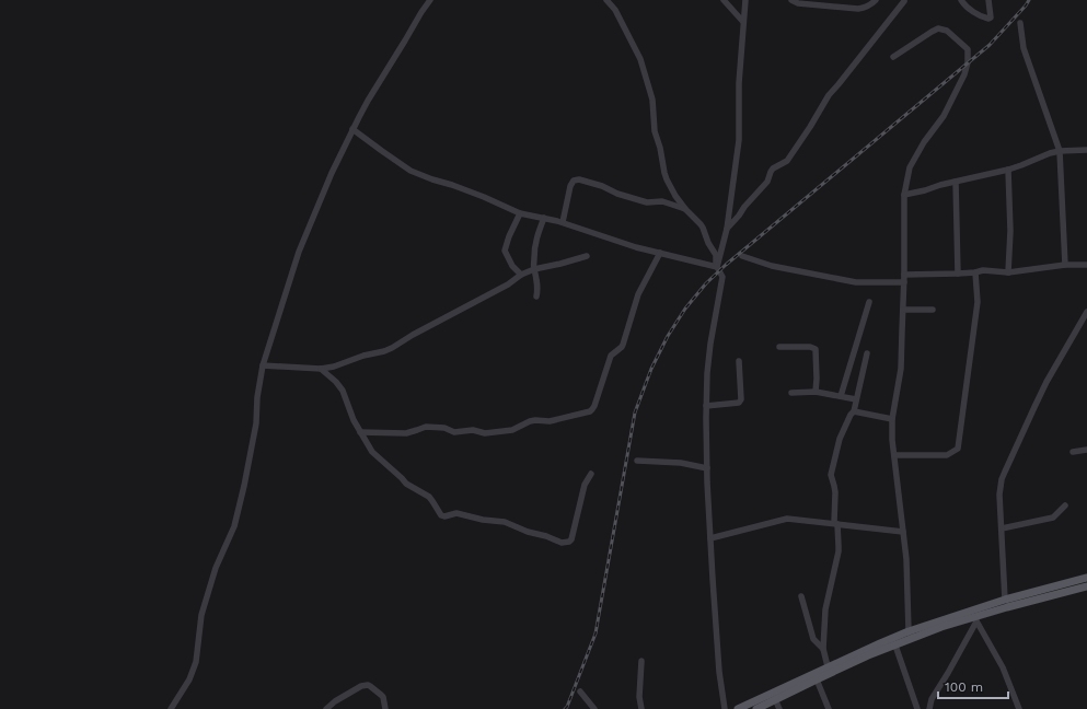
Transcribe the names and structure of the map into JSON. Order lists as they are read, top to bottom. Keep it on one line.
{"scale_bar":"100 m"}
